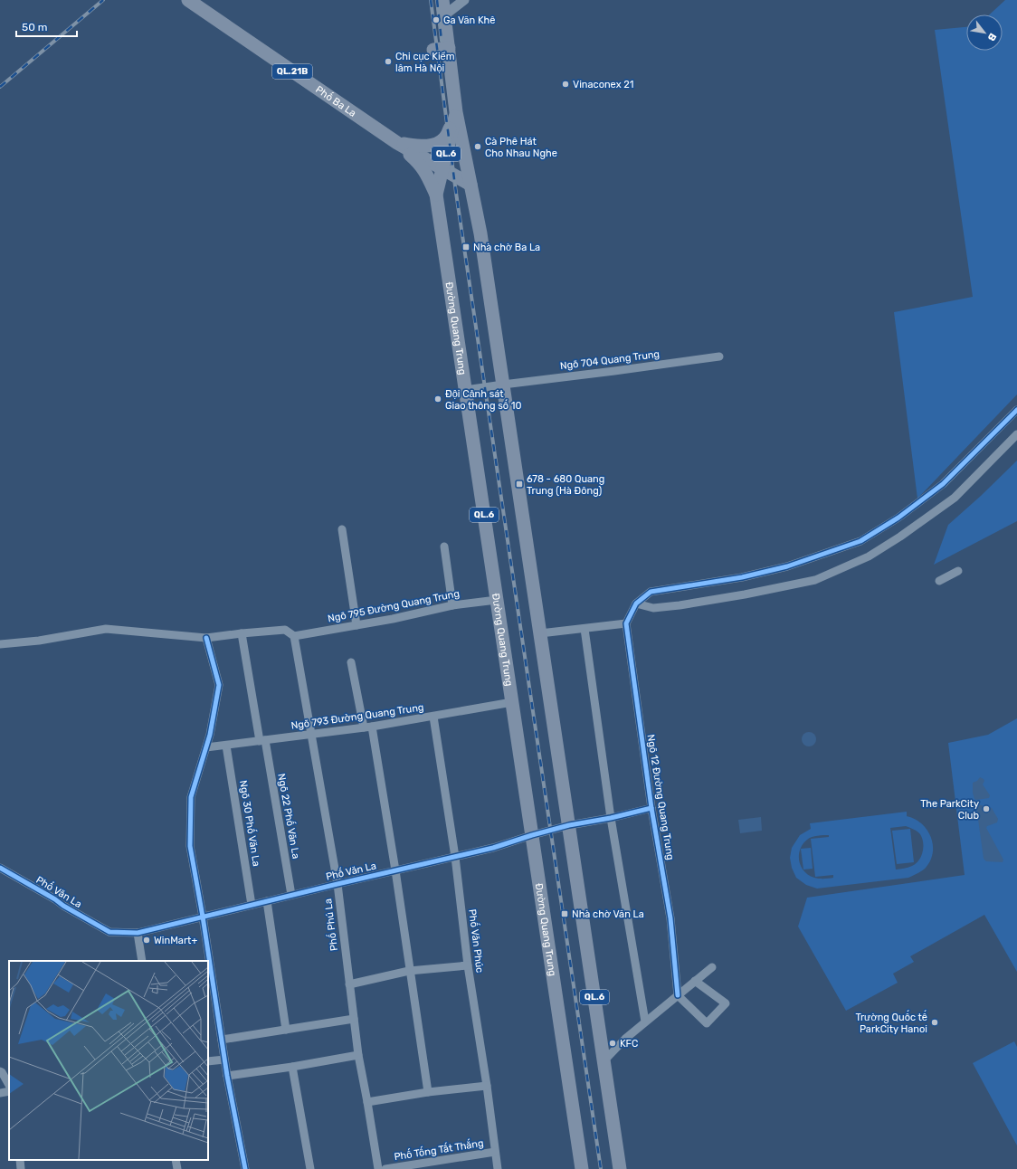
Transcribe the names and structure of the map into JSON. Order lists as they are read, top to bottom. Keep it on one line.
{"streets":{"highway":["QL.21B","Phố Ba La","QL.6","Đường Quang Trung"],"street":["Ngõ 704 Quang Trung","Ngõ 795 Đường Quang Trung","Ngõ 793 Đường Quang Trung","Ngõ 12 Đường Quang Trung","Ngõ 22 Phố Văn La","Ngõ 30 Phố Văn La","Phố Văn La","Phố Phú La","Phố Văn Phúc","Phố Tống Tất Thắng"]},"crossings":[["Phố Ba La","Đường Quang Trung"],["Đường Quang Trung","Ngõ 704 Quang Trung"],["Đường Quang Trung","Ngõ 795 Đường Quang Trung"],["Đường Quang Trung","Ngõ 793 Đường Quang Trung"],["Đường Quang Trung","Phố Văn La"],["Ngõ 795 Đường Quang Trung","Phố Phú La"],["Ngõ 793 Đường Quang Trung","Ngõ 22 Phố Văn La"],["Ngõ 793 Đường Quang Trung","Ngõ 30 Phố Văn La"],["Ngõ 793 Đường Quang Trung","Phố Phú La"],["Ngõ 793 Đường Quang Trung","Phố Văn Phúc"],["Ngõ 12 Đường Quang Trung","Phố Văn La"],["Ngõ 22 Phố Văn La","Phố Văn La"],["Ngõ 30 Phố Văn La","Phố Văn La"],["Phố Văn La","Phố Phú La"],["Phố Văn La","Phố Văn Phúc"],["Phố Văn Phúc","Phố Tống Tất Thắng"]],"places":{"other":["Ga Văn Khê","Chi cục Kiểm lâm Hà Nội","Vinaconex 21","Cà Phê Hát Cho Nhau Nghe","Đội Cảnh sát Giao thông số 10","The ParkCity Club","WinMart+","Trường Quốc tế ParkCity Hanoi","KFC"],"transit":["Nhà chờ Ba La","678 - 680 Quang Trung (Hà Đông)","Nhà chờ Văn La"]},"scale_bar":"50 m","north":"bottom right"}
